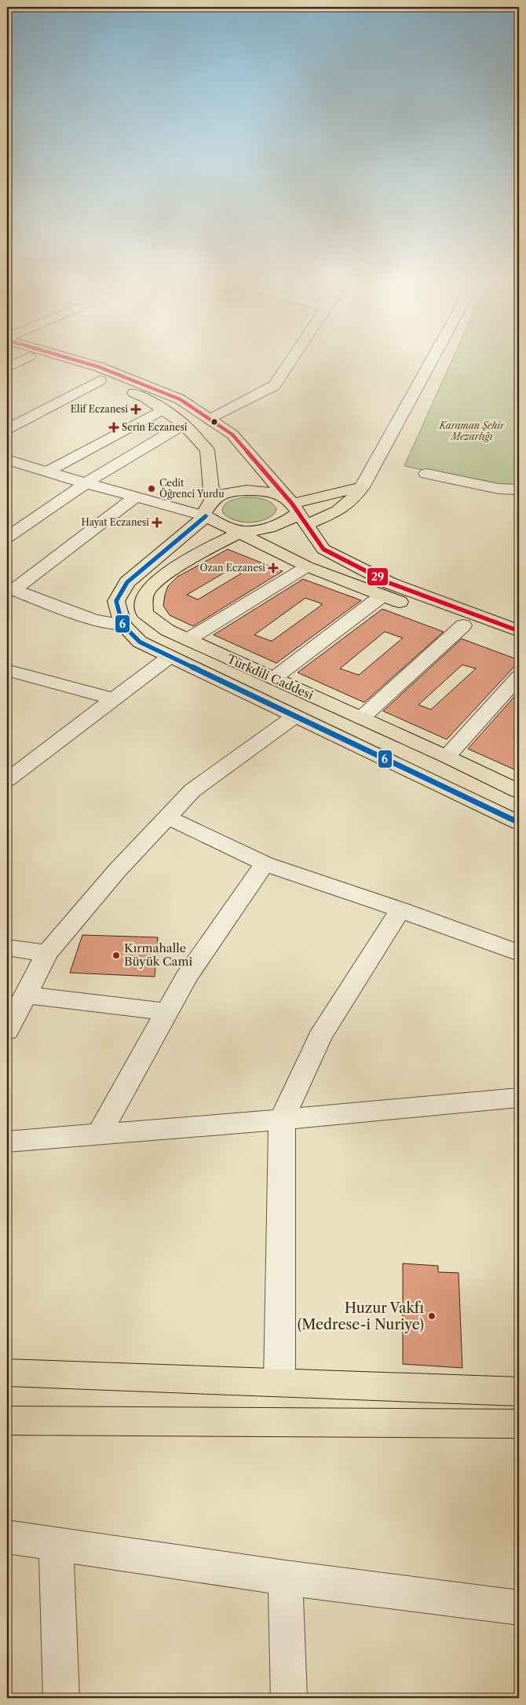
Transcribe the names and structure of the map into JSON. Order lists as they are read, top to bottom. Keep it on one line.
{"streets":{"main road":["Türkdili Caddesi"]},"parks":["Karaman Şehir Mezarlığı"],"places":{"health":["Elif Eczanesi","Serin Eczanesi","Hayat Eczanesi","Ozan Eczanesi"],"other":["Cedit Öğrenci Yurdu","Kırmahalle Büyük Cami","Huzur Vakfı (Medrese-i Nuriye)"]},"lines":["transit line 29","transit line 6"]}
